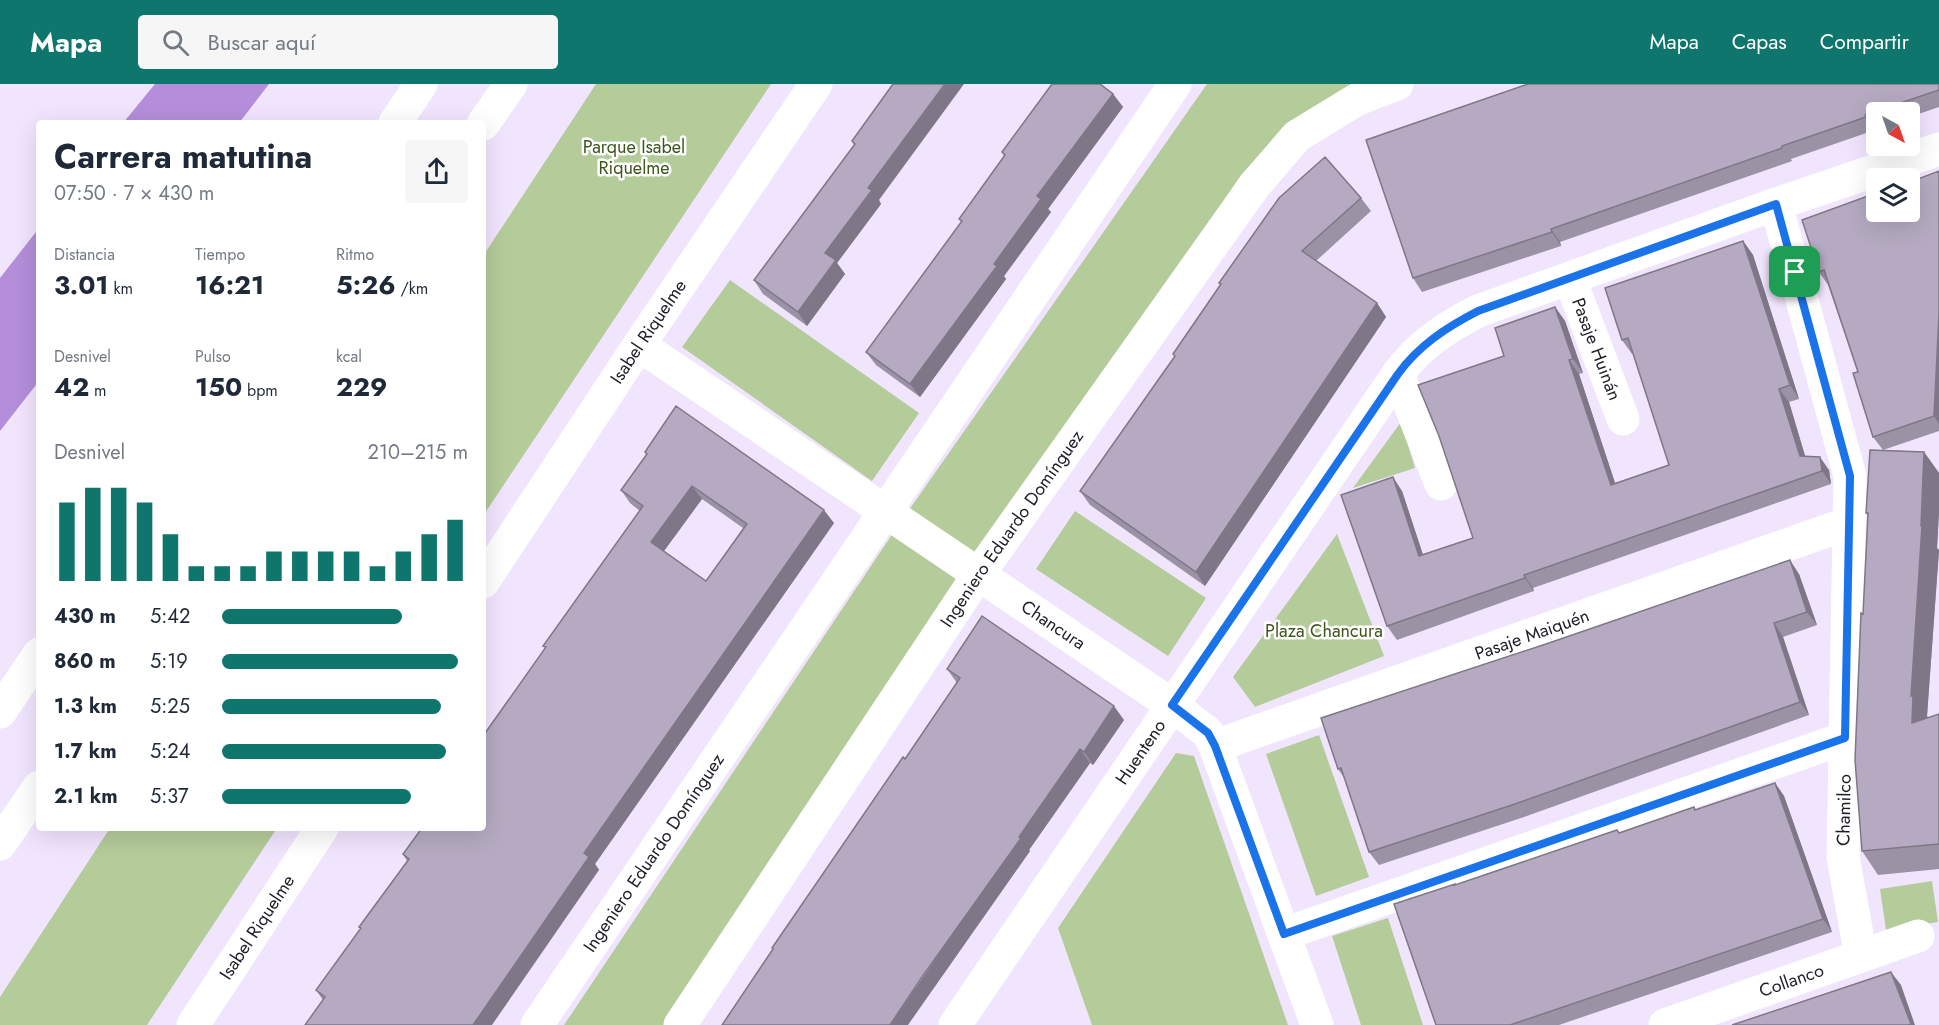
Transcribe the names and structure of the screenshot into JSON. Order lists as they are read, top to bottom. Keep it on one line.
{"streets":{"main road":["Isabel Riquelme","Pasaje Huinán","Ingeniero Eduardo Domínguez","Chancura","Pasaje Maiquén","Huenteno","Chamilco","Collanco"]},"crossings":[["Isabel Riquelme","Chancura"],["Pasaje Huinán","Huenteno"],["Ingeniero Eduardo Domínguez","Chancura"],["Chancura","Pasaje Maiquén"],["Chancura","Huenteno"],["Pasaje Maiquén","Chamilco"],["Huenteno","Chamilco"],["Chamilco","Collanco"]],"parks":["Parque Isabel Riquelme","Plaza Chancura"],"north":"bottom right","page":{"header":"Mapa","search":"Buscar aquí","nav":["Mapa","Capas","Compartir"],"heading":["Carrera matutina","07:50 · 7 × 430 m"],"stats":[["Distancia","3.01 km"],["Tiempo","16:21"],["Ritmo","5:26 /km"],["Desnivel","42 m"],["Pulso","150 bpm"],["kcal","229"]],"chart":["Desnivel","210–215 m"],"list":[{"name":"430 m","note":"5:42"},{"name":"860 m","note":"5:19"},{"name":"1.3 km","note":"5:25"},{"name":"1.7 km","note":"5:24"},{"name":"2.1 km","note":"5:37"}]}}
